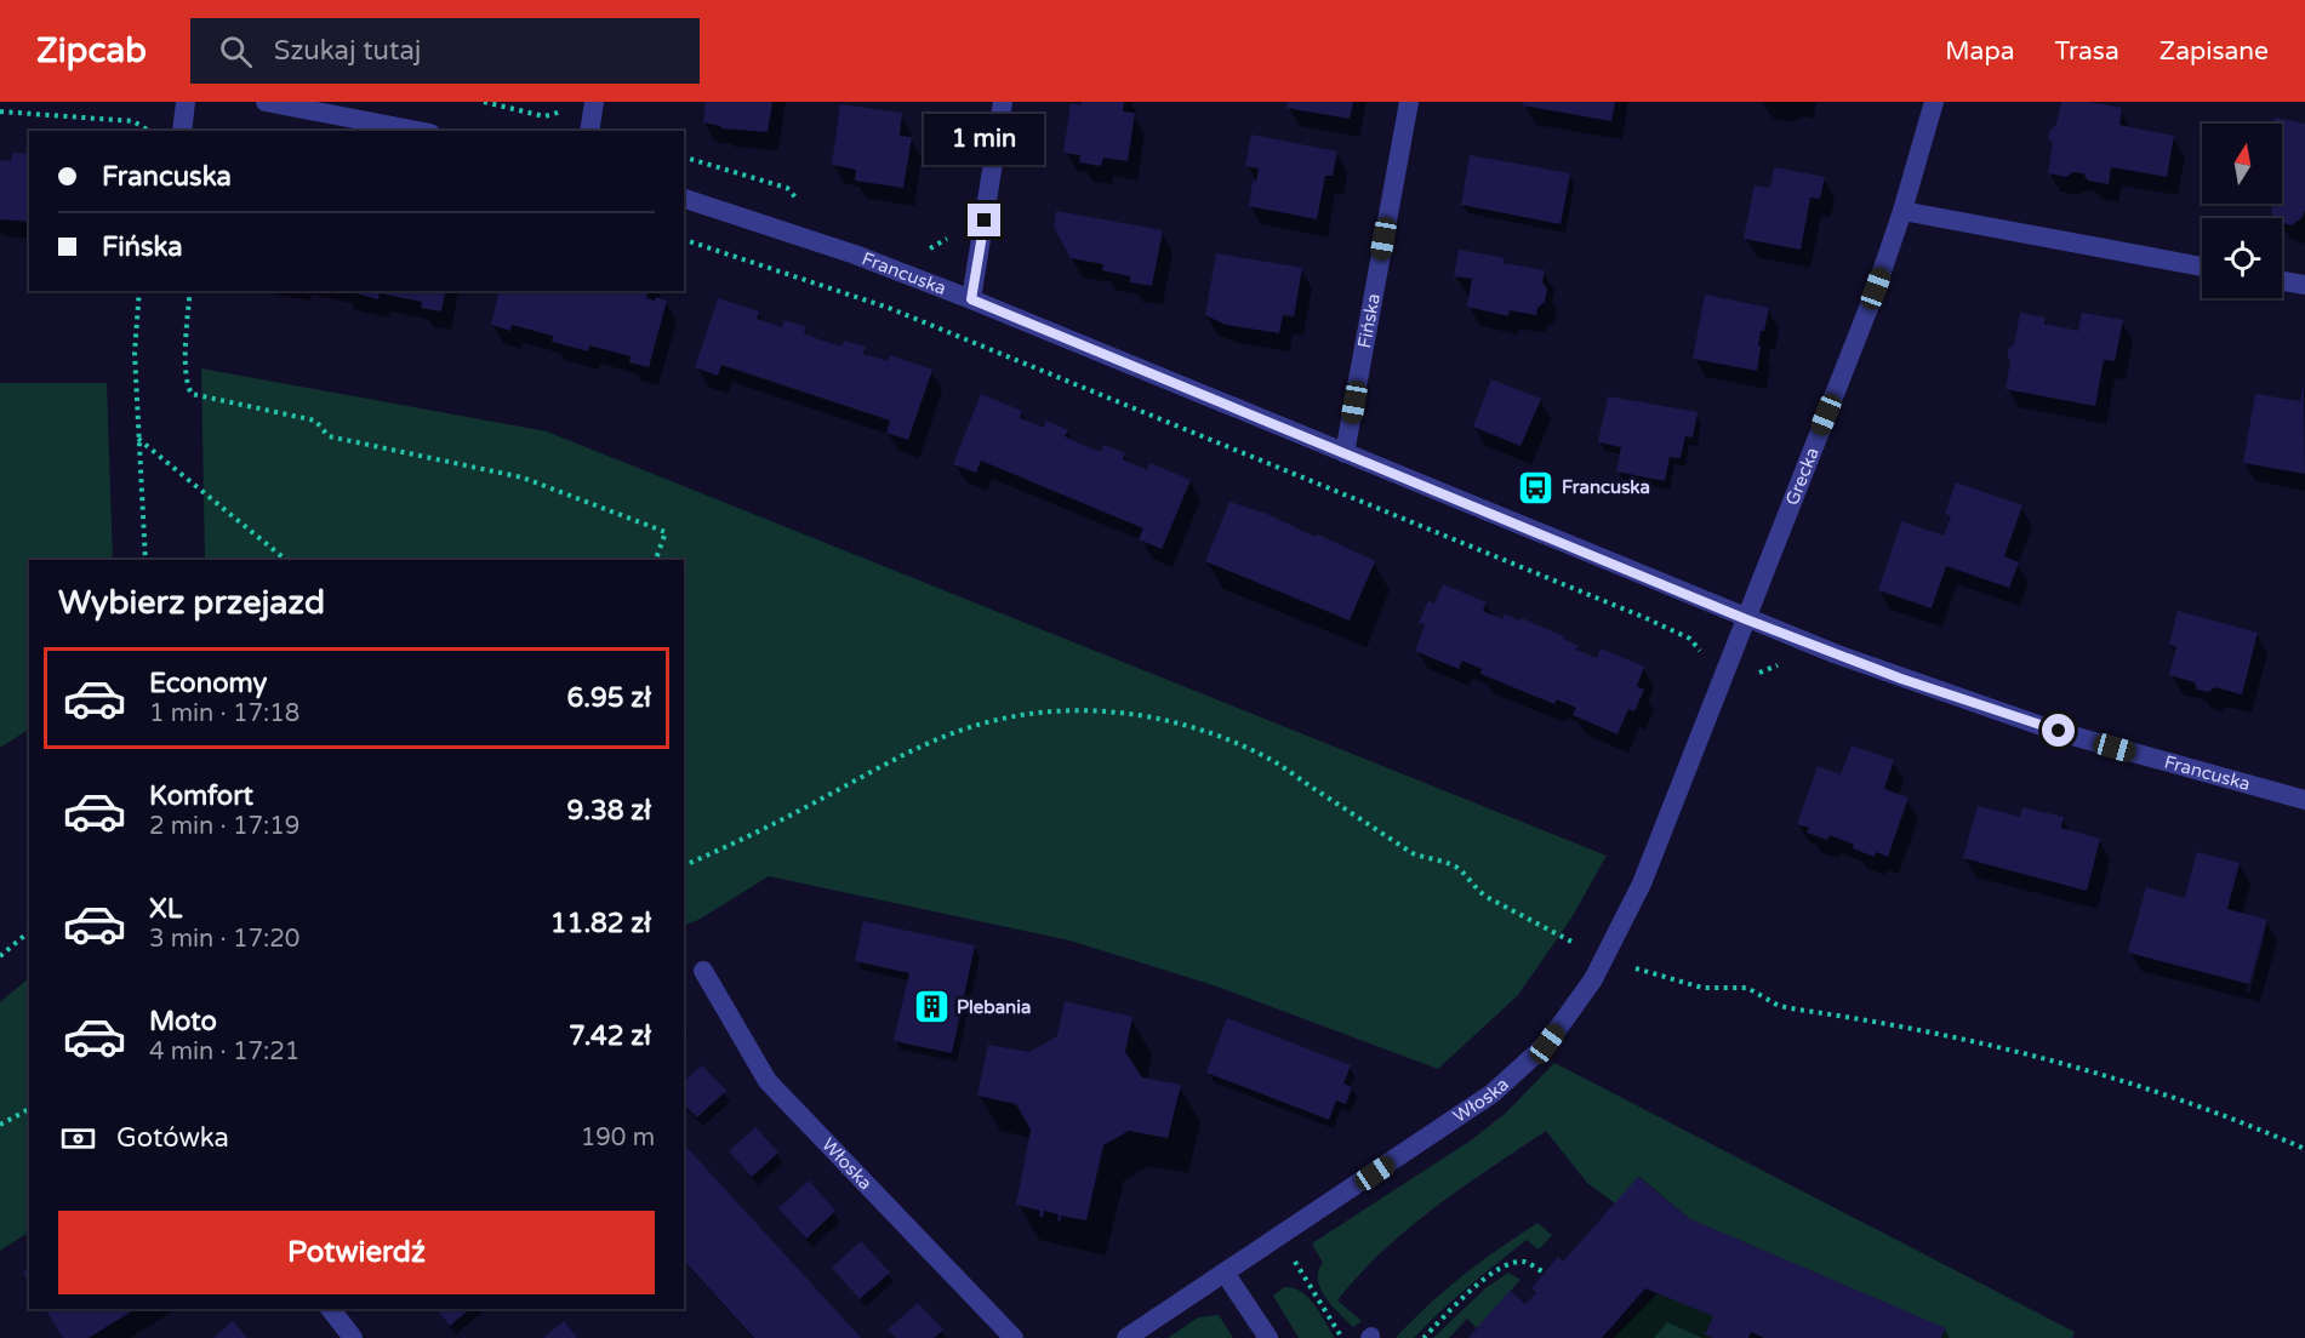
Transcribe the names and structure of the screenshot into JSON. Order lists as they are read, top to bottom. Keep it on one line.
{"streets":{"street":["Francuska","Fińska","Grecka","Włoska"]},"crossings":[["Francuska","Fińska"],["Francuska","Grecka"],["Francuska","Włoska"],["Grecka","Włoska"]],"places":{"bus stop":["Francuska"],"building":["Plebania"]},"north":"top","page":{"header":"Zipcab","search":"Szukaj tutaj","nav":["Mapa","Trasa","Zapisane"],"bubble":"1 min","banner":["Francuska","Fińska"],"heading":"Wybierz przejazd","list":[{"name":"Economy","note":"1 min · 17:18","value":"6.95 zł"},{"name":"Komfort","note":"2 min · 17:19","value":"9.38 zł"},{"name":"XL","note":"3 min · 17:20","value":"11.82 zł"},{"name":"Moto","note":"4 min · 17:21","value":"7.42 zł"}],"pay":["Gotówka","190 m"],"buttons":"Potwierdź"}}
